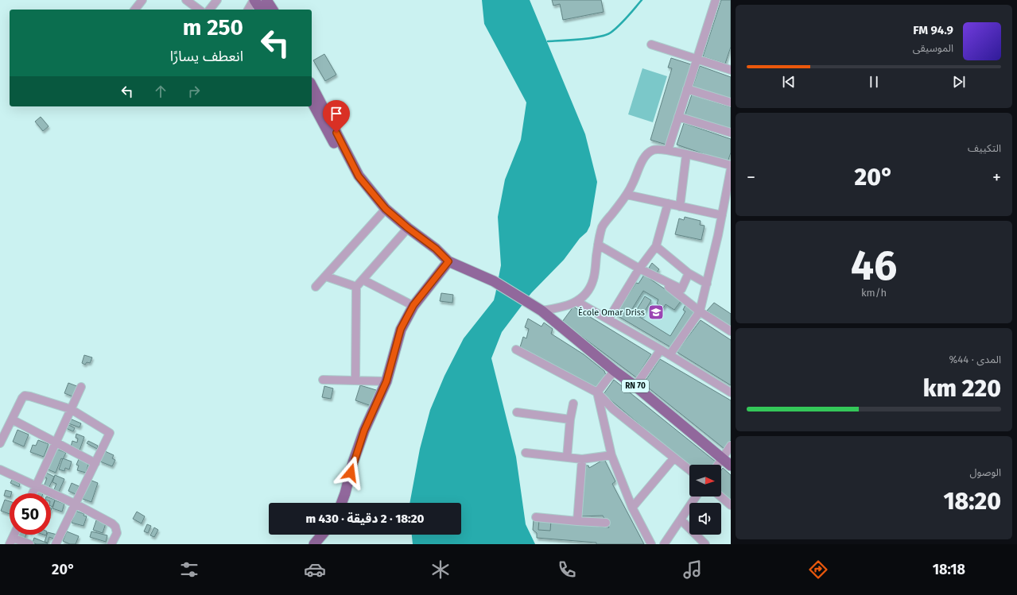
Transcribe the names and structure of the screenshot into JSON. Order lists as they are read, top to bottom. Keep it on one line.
{"streets":{"main road":["RN 70"]},"places":{"school or university":["École Omar Driss"]},"north":"right","page":{"turn":["250 m","انعطف يسارًا"],"song":["94.9 FM","الموسيقى"],"tile":["التكييف",["46","km/h"],["المدى · 44%","220 km"],["الوصول","18:20"]],"heat":["−","20°","+"],"limit":"50","trip":"18:20 · 2 دقيقة · 430 m","tabs":["18:18","20°"]}}
